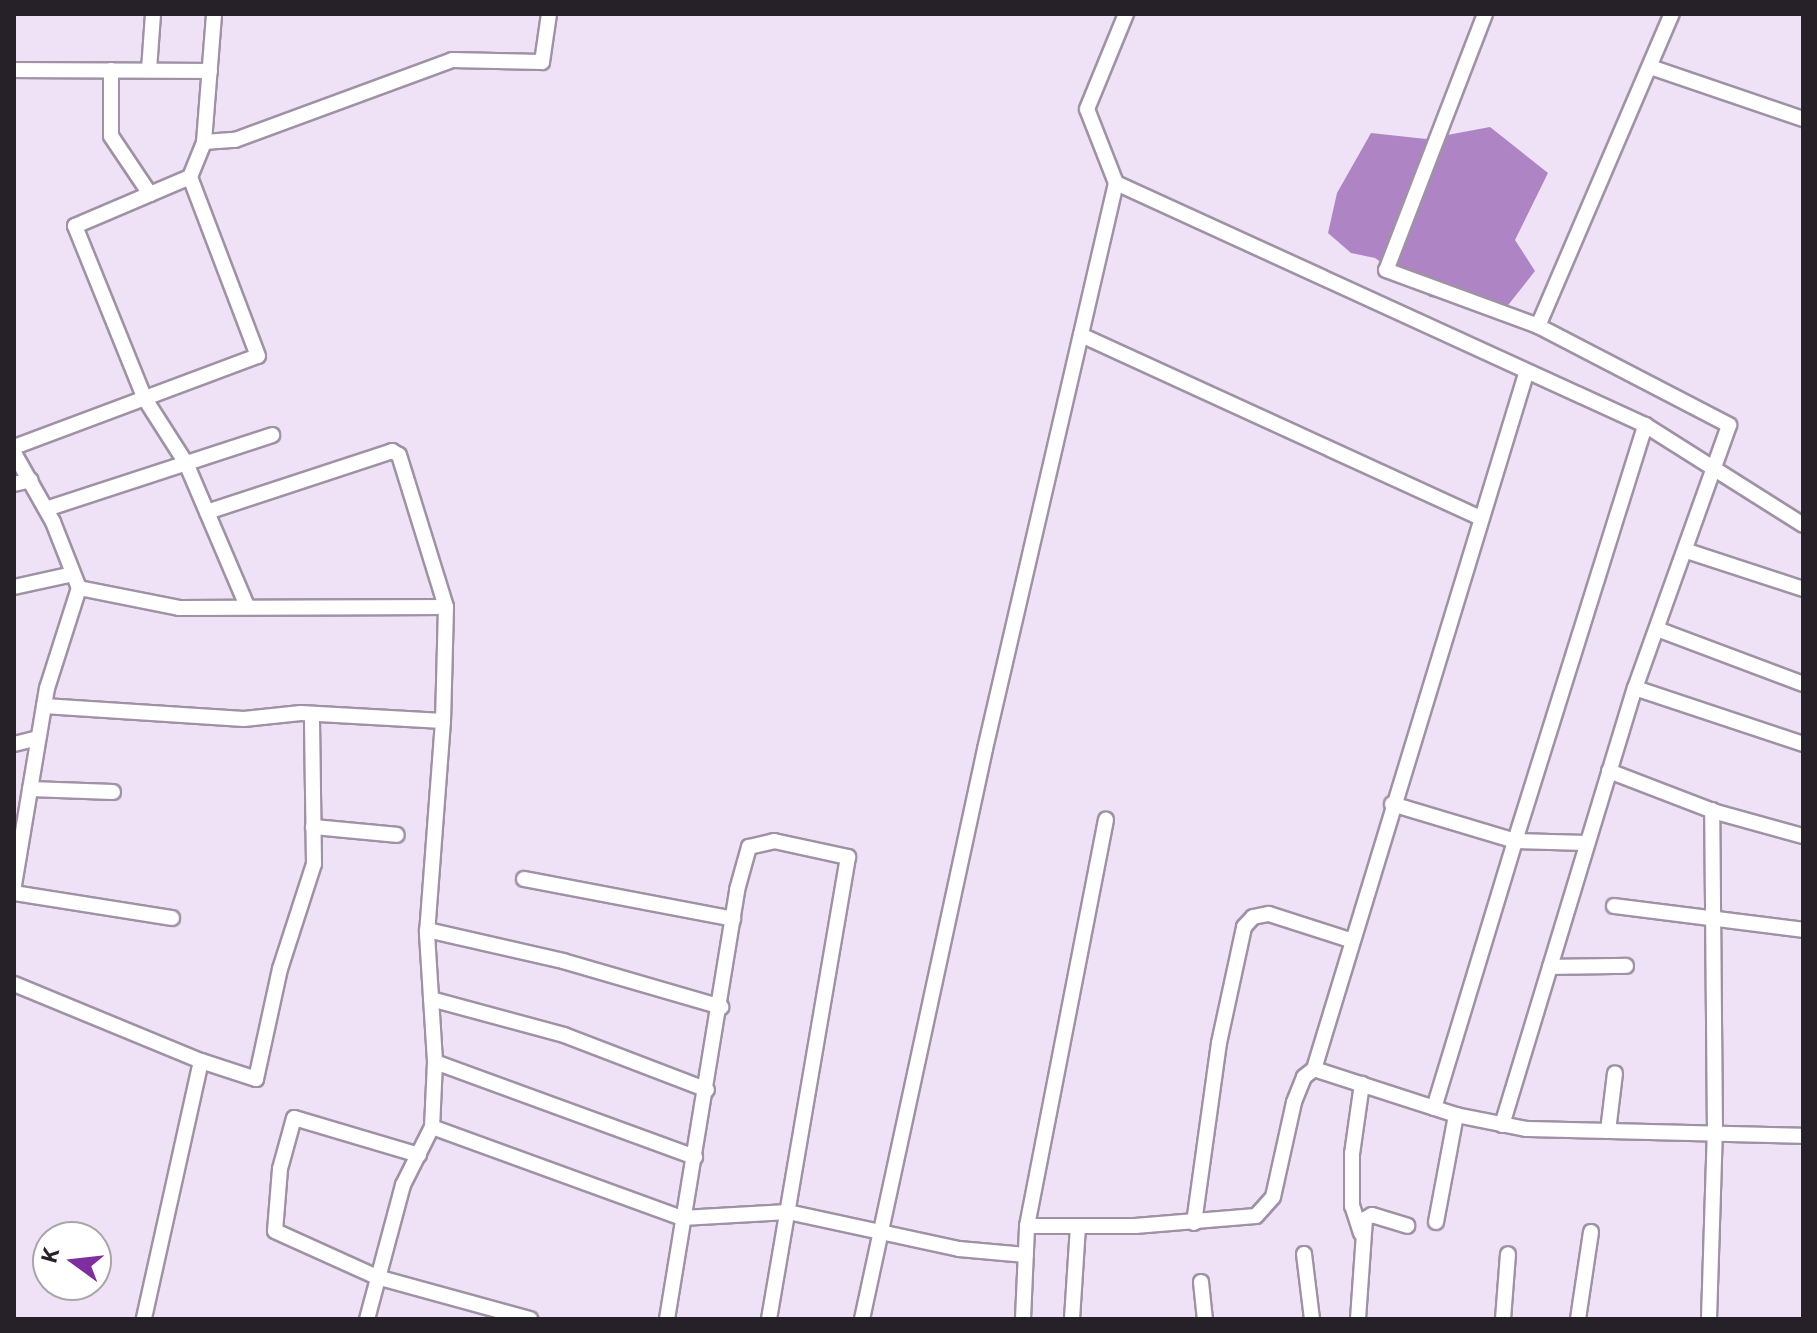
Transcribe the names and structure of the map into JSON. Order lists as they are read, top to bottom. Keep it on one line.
{"north":"left"}
